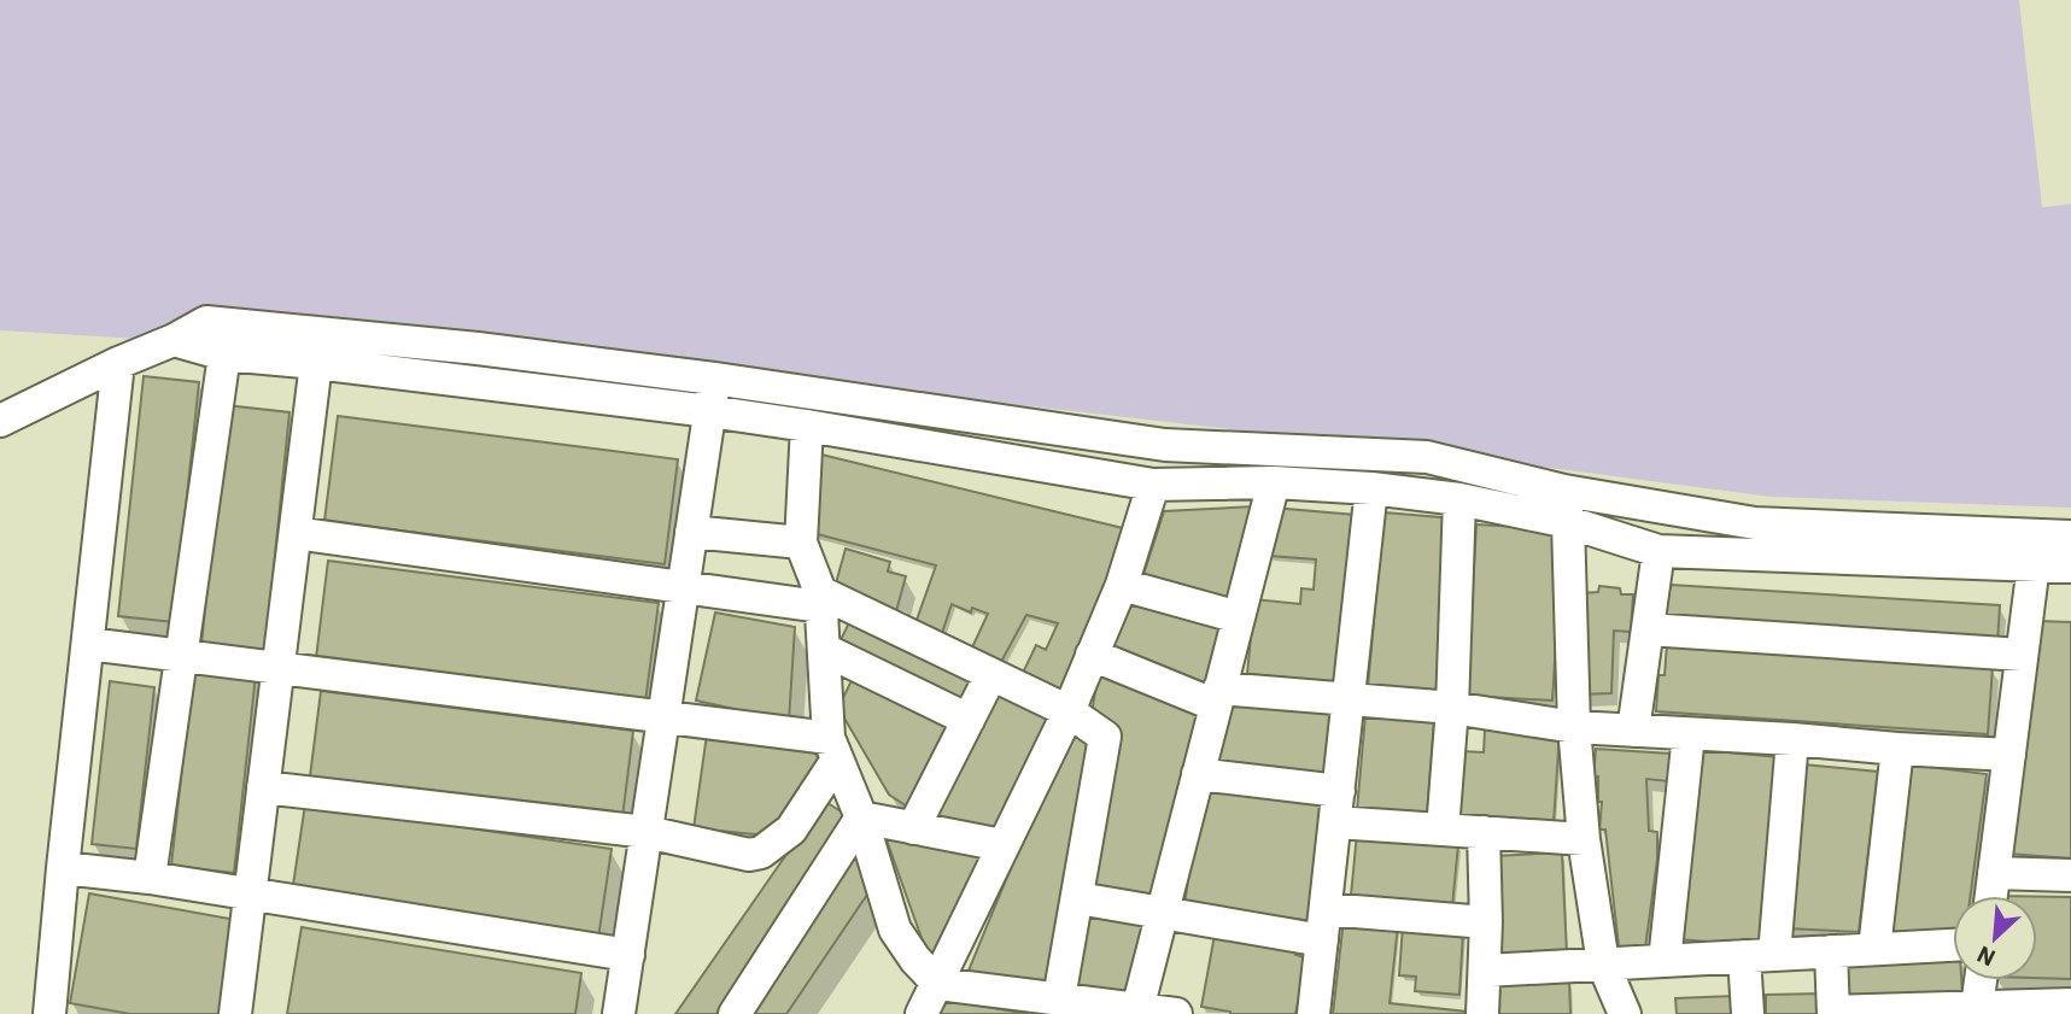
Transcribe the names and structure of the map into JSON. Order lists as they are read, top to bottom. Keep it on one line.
{"north":"bottom left"}
